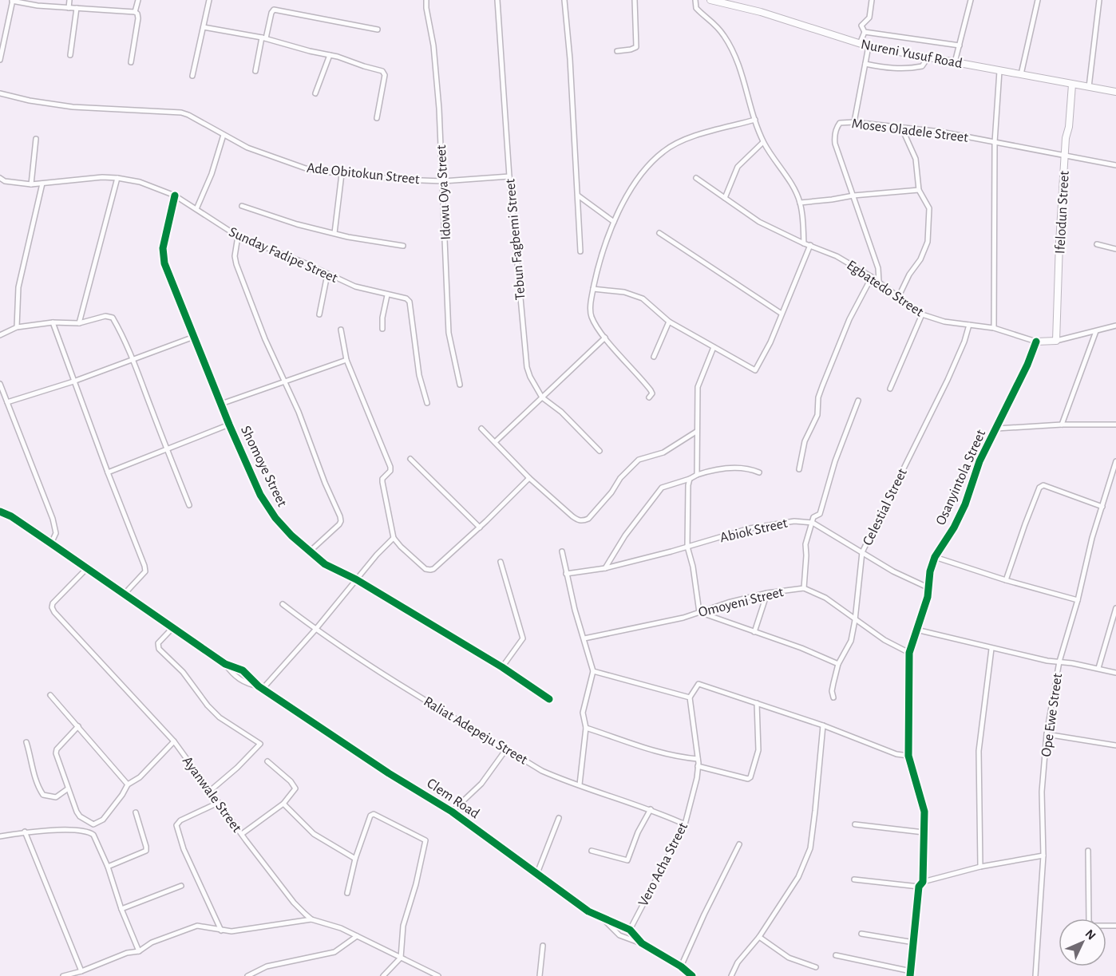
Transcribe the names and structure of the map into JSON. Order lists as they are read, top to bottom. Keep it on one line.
{"streets":{"street":["Nureni Yusuf Road","Moses Oladele Street","Ade Obitokun Street","Idowu Oya Street","Ifelodun Street","Tebun Fagbemi Street","Sunday Fadipe Street","Egbatedo Street","Shomoye Street","Osanyintola Street","Celestial Street","Abiok Street","Omoyeni Street","Ope Ewe Street","Raliat Adepeju Street","Ayanwale Street","Clem Road","Vero Acha Street"]},"crossings":[["Nureni Yusuf Road","Ifelodun Street"],["Moses Oladele Street","Ifelodun Street"],["Moses Oladele Street","Egbatedo Street"],["Ade Obitokun Street","Idowu Oya Street"],["Ade Obitokun Street","Tebun Fagbemi Street"],["Sunday Fadipe Street","Shomoye Street"],["Egbatedo Street","Osanyintola Street"],["Egbatedo Street","Celestial Street"],["Osanyintola Street","Abiok Street"],["Osanyintola Street","Omoyeni Street"],["Celestial Street","Abiok Street"],["Celestial Street","Omoyeni Street"],["Raliat Adepeju Street","Vero Acha Street"],["Ayanwale Street","Clem Road"],["Clem Road","Vero Acha Street"]],"north":"top right"}
